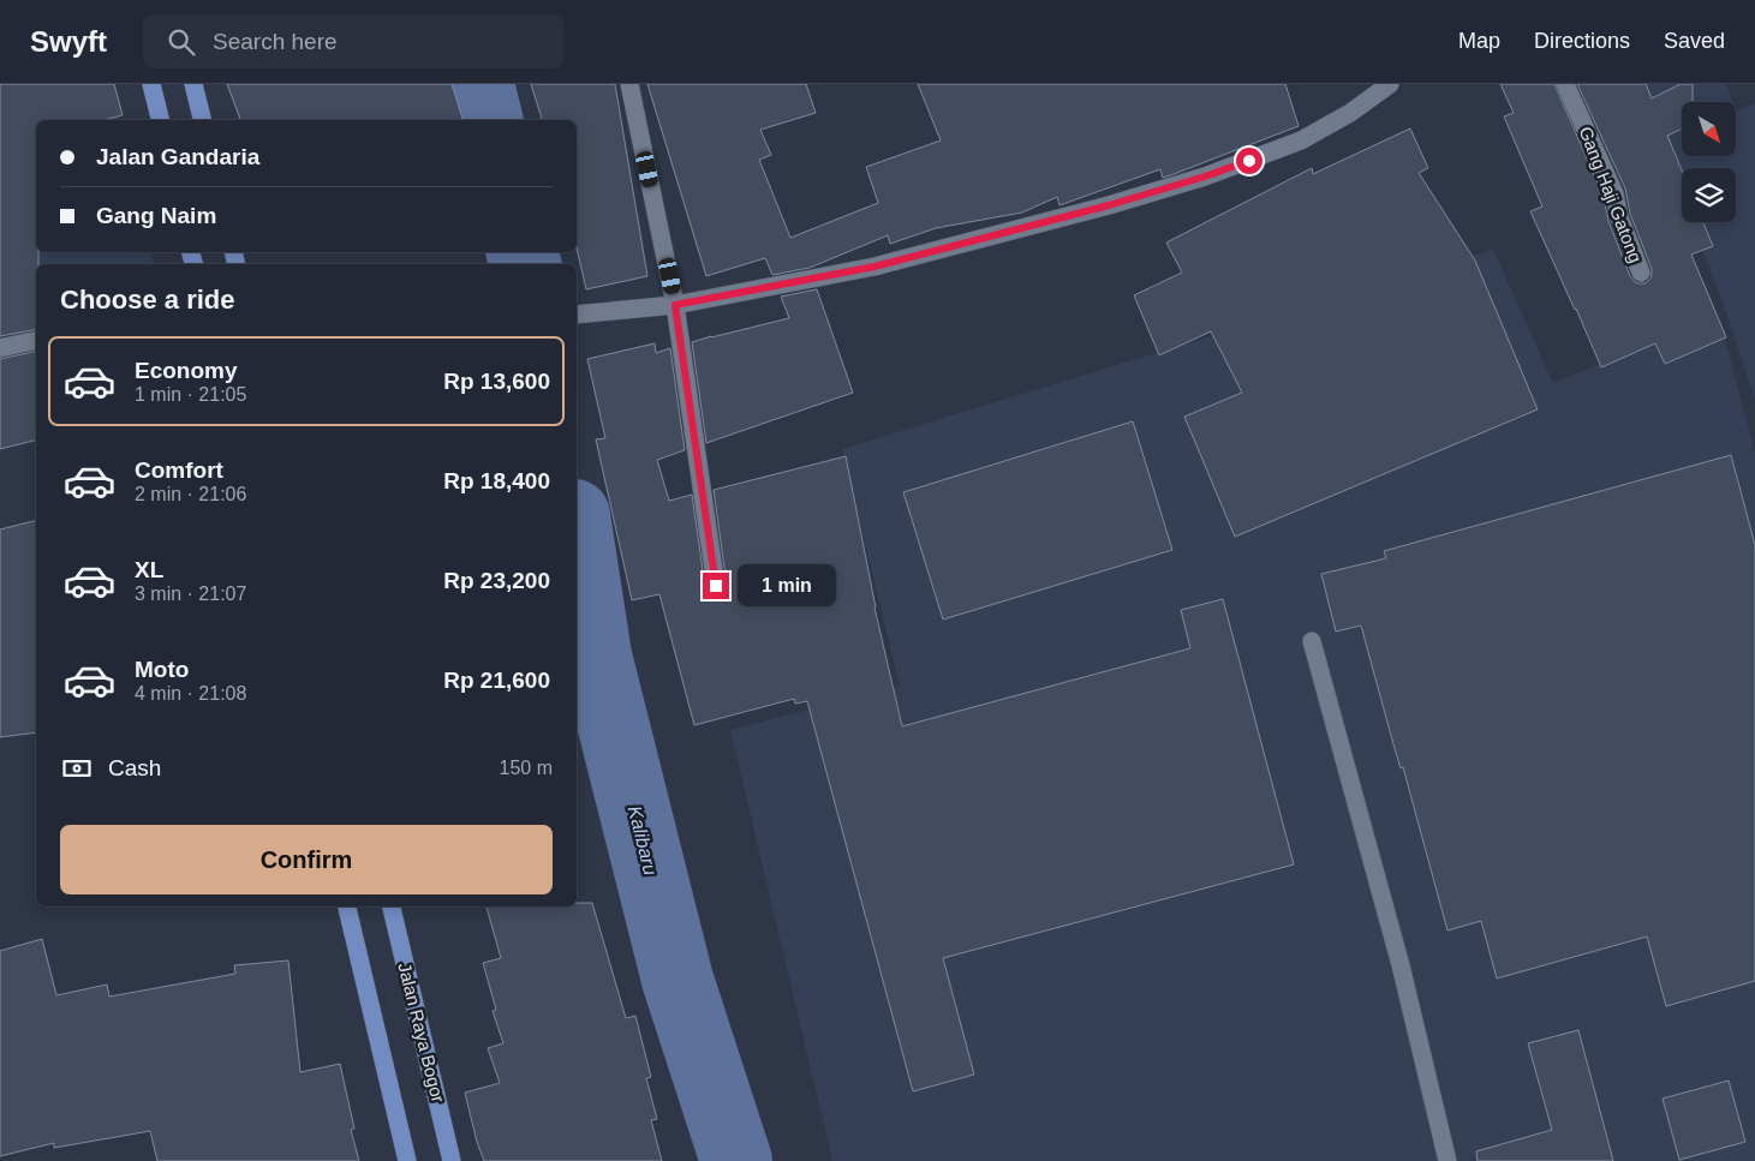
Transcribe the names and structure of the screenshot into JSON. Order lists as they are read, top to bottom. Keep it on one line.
{"streets":{"highway":["Jalan Raya Bogor"],"street":["Gang Haji Gatong"]},"water":["Kalibaru"],"north":"bottom right","page":{"header":"Swyft","search":"Search here","nav":["Map","Directions","Saved"],"banner":["Jalan Gandaria","Gang Naim"],"heading":"Choose a ride","list":[{"name":"Economy","note":"1 min · 21:05","value":"Rp 13,600"},{"name":"Comfort","note":"2 min · 21:06","value":"Rp 18,400"},{"name":"XL","note":"3 min · 21:07","value":"Rp 23,200"},{"name":"Moto","note":"4 min · 21:08","value":"Rp 21,600"}],"bubble":"1 min","pay":["Cash","150 m"],"buttons":"Confirm"}}
